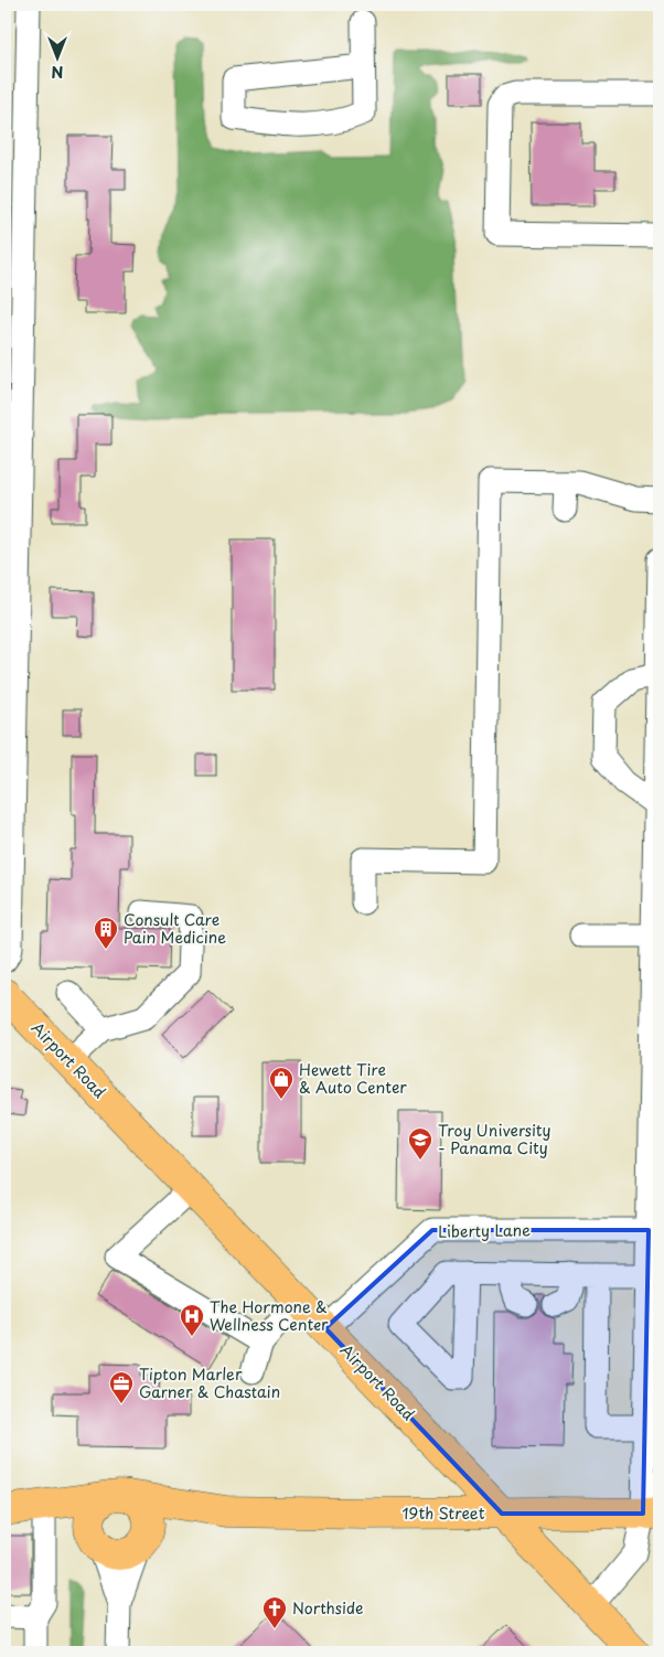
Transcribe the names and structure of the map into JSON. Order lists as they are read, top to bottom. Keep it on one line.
{"streets":{"main road":["Airport Road","19th Street"],"street":["Liberty Lane"]},"crossings":[["Airport Road","Liberty Lane"],["Airport Road","19th Street"]],"places":{"building":["Consult Care Pain Medicine"],"shop":["Hewett Tire & Auto Center"],"school or university":["Troy University - Panama City"],"hospital":["The Hormone & Wellness Center"],"office":["Tipton Marler Garner & Chastain"],"church":["Northside"]},"north":"bottom"}
